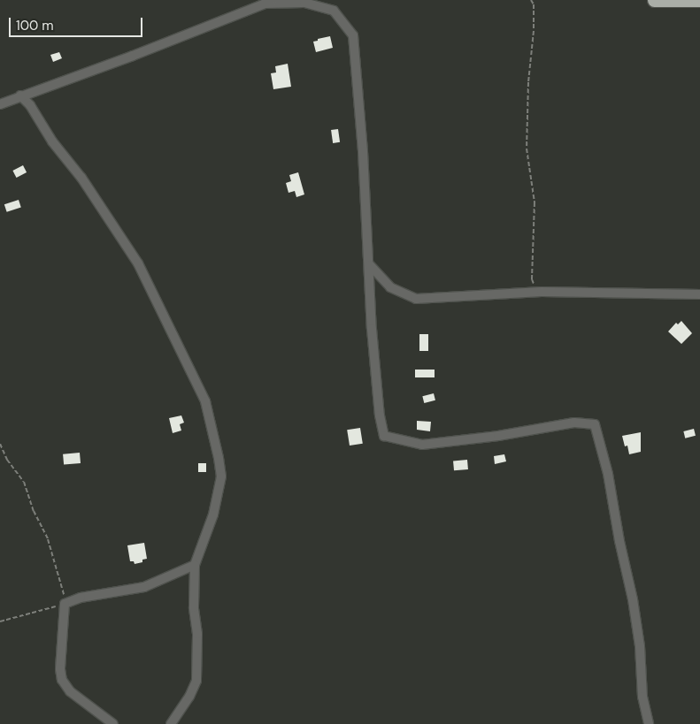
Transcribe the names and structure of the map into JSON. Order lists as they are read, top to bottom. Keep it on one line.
{"scale_bar":"100 m"}
